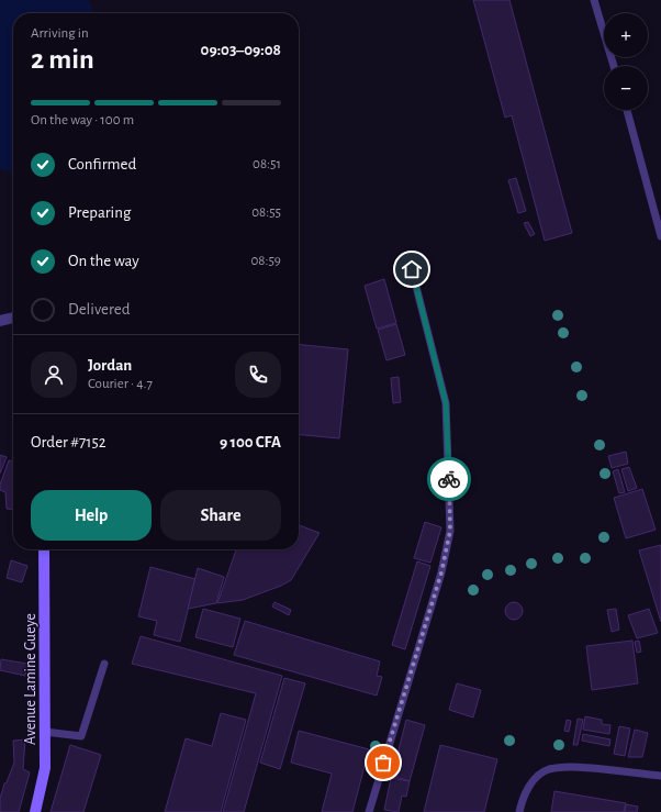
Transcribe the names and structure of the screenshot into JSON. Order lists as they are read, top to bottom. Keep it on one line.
{"streets":{"street":["Avenue Lamine Gueye"]},"page":{"map_buttons":["+","−"],"heading":["2 min","Arriving in","09:03–09:08"],"panel":["Jordan","Courier · 4.7","Order #7152","9 100 CFA"],"bar":"On the way · 100 m","list":[["Confirmed","08:51"],["Preparing","08:55"],["On the way","08:59"],"Delivered"],"buttons":["Help","Share"]}}
